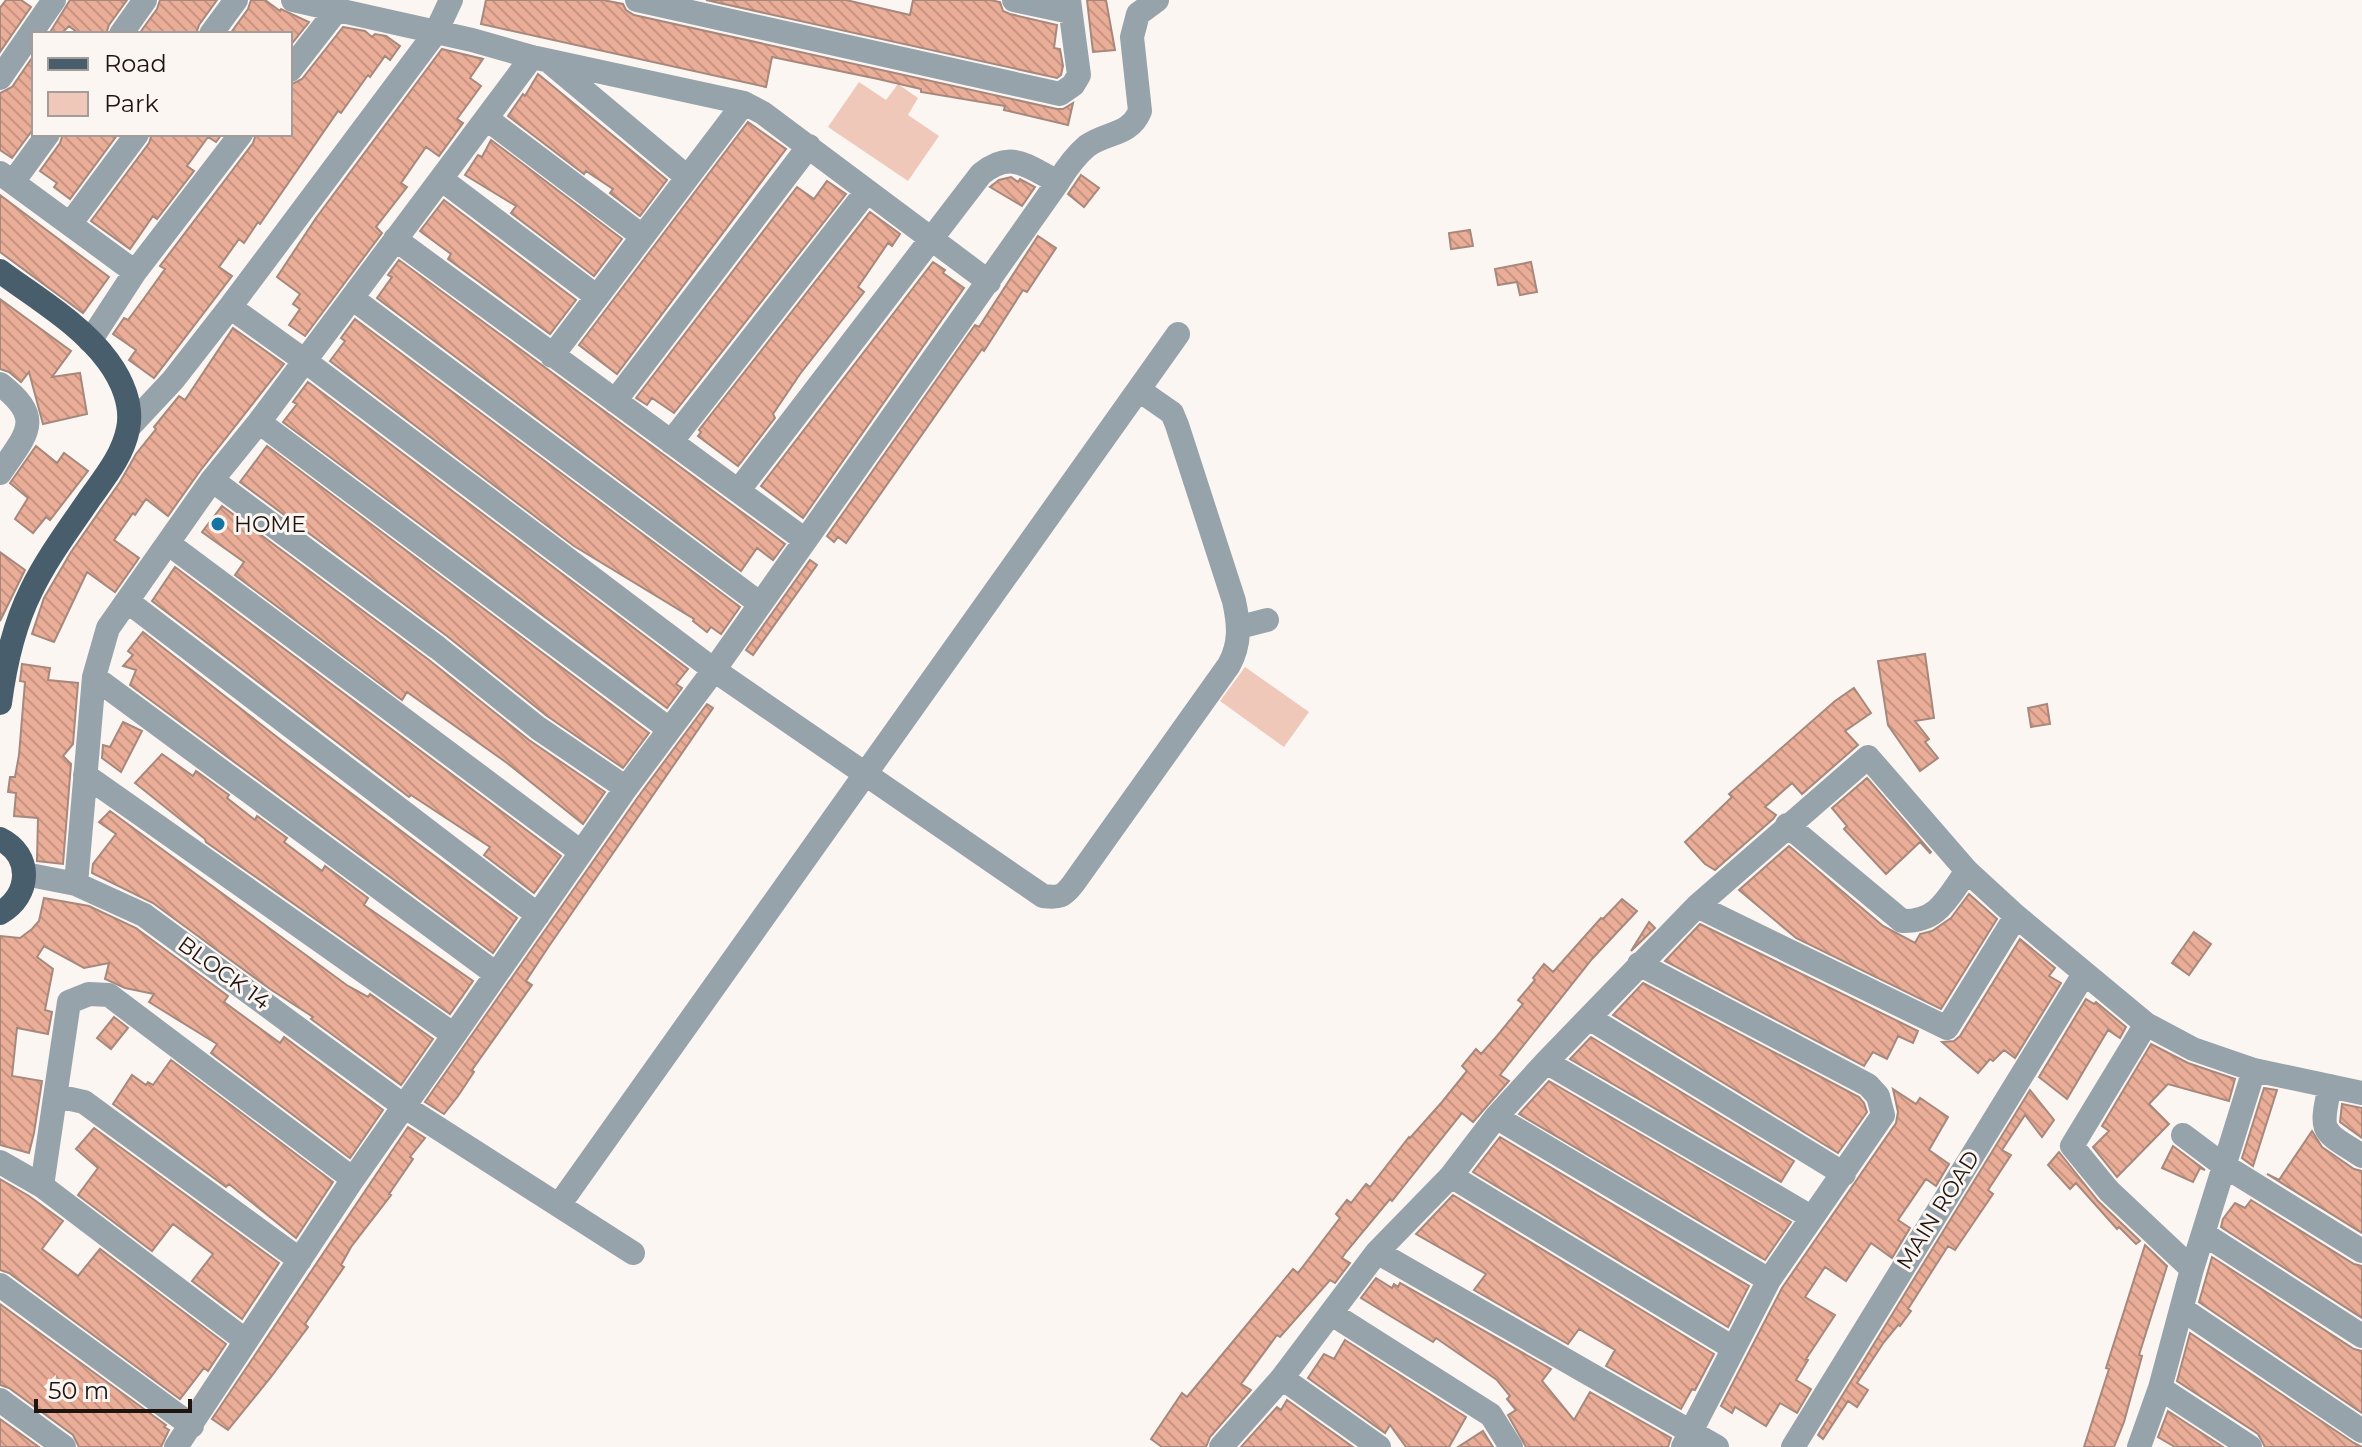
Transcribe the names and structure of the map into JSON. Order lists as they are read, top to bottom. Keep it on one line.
{"streets":{"street":["BLOCK 14","MAIN ROAD"]},"places":["HOME"],"legend":["Road","Park"],"scale_bar":"50 m"}
